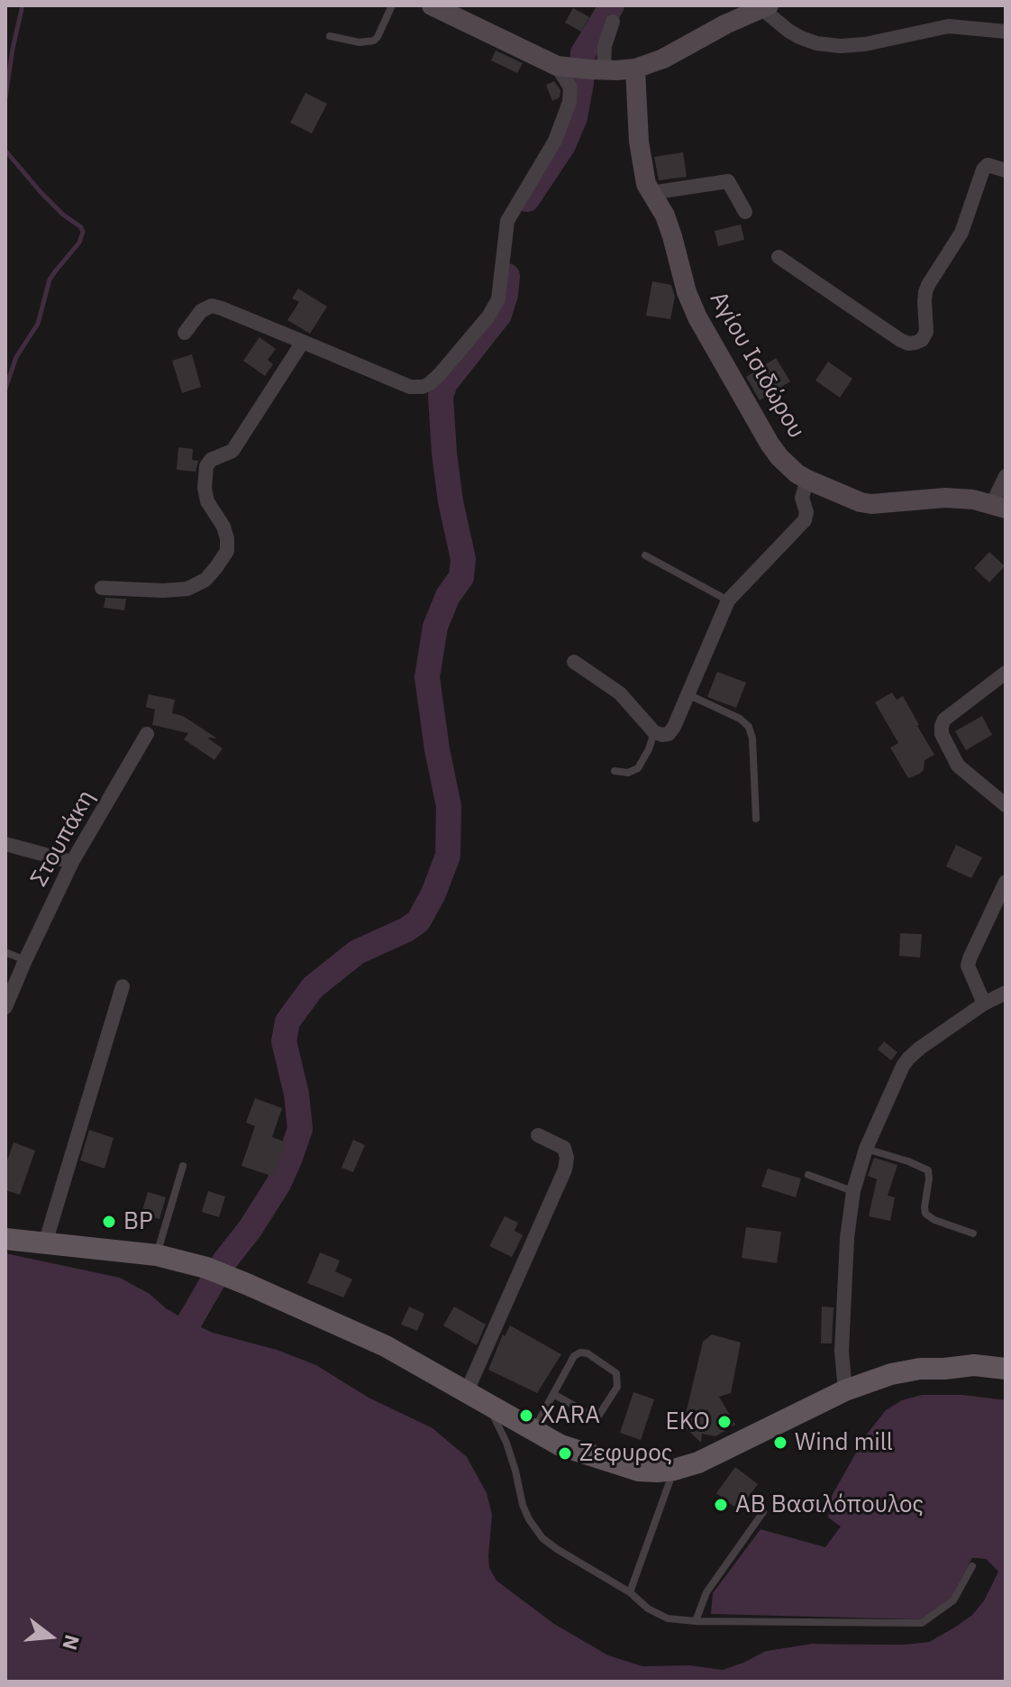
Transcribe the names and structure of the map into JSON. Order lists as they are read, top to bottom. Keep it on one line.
{"streets":{"street":["Αγίου Ισιδώρου","Στουπάκη"]},"places":["BP","XARA","EKO","Wind mill","Ζεφυρος","ΑΒ Βασιλόπουλος"],"north":"right"}
